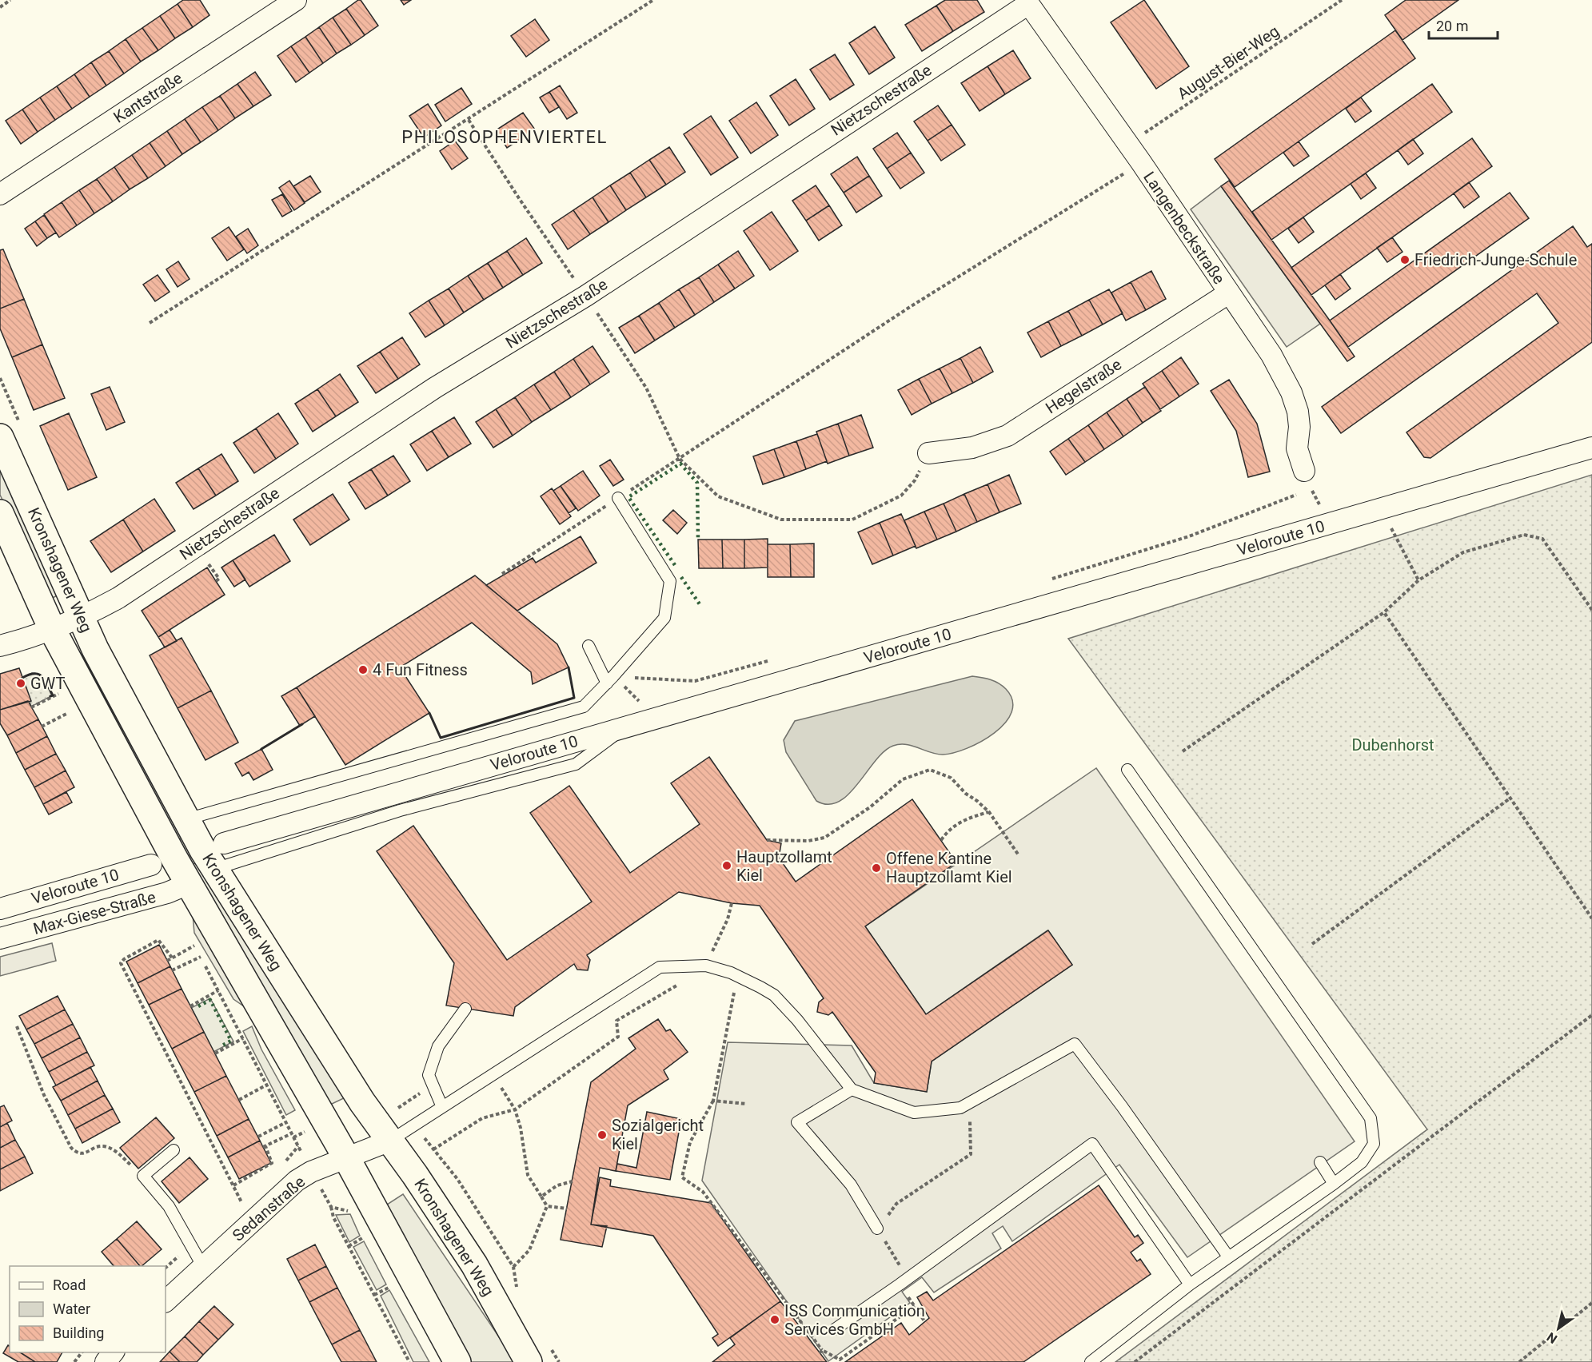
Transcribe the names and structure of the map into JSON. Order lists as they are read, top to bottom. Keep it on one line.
{"streets":{"main road":["Kronshagener Weg"],"street":["Kantstraße","Nietzschestraße","Langenbeckstraße","Hegelstraße","Veloroute 10","Max-Giese-Straße","Sedanstraße"],"path":["August-Bier-Weg"]},"crossings":[["August-Bier-Weg","Langenbeckstraße"],["Nietzschestraße","Langenbeckstraße"],["Nietzschestraße","Kronshagener Weg"],["Langenbeckstraße","Hegelstraße"],["Kronshagener Weg","Max-Giese-Straße"],["Kronshagener Weg","Sedanstraße"]],"districts":["PHILOSOPHENVIERTEL"],"parks":["Dubenhorst"],"places":["Friedrich-Junge-Schule","4 Fun Fitness","GWT","Hauptzollamt Kiel","Offene Kantine Hauptzollamt Kiel","Sozialgericht Kiel","ISS Communication Services GmbH"],"legend":["Road","Water","Building"],"scale_bar":"20 m","north":"bottom left"}
